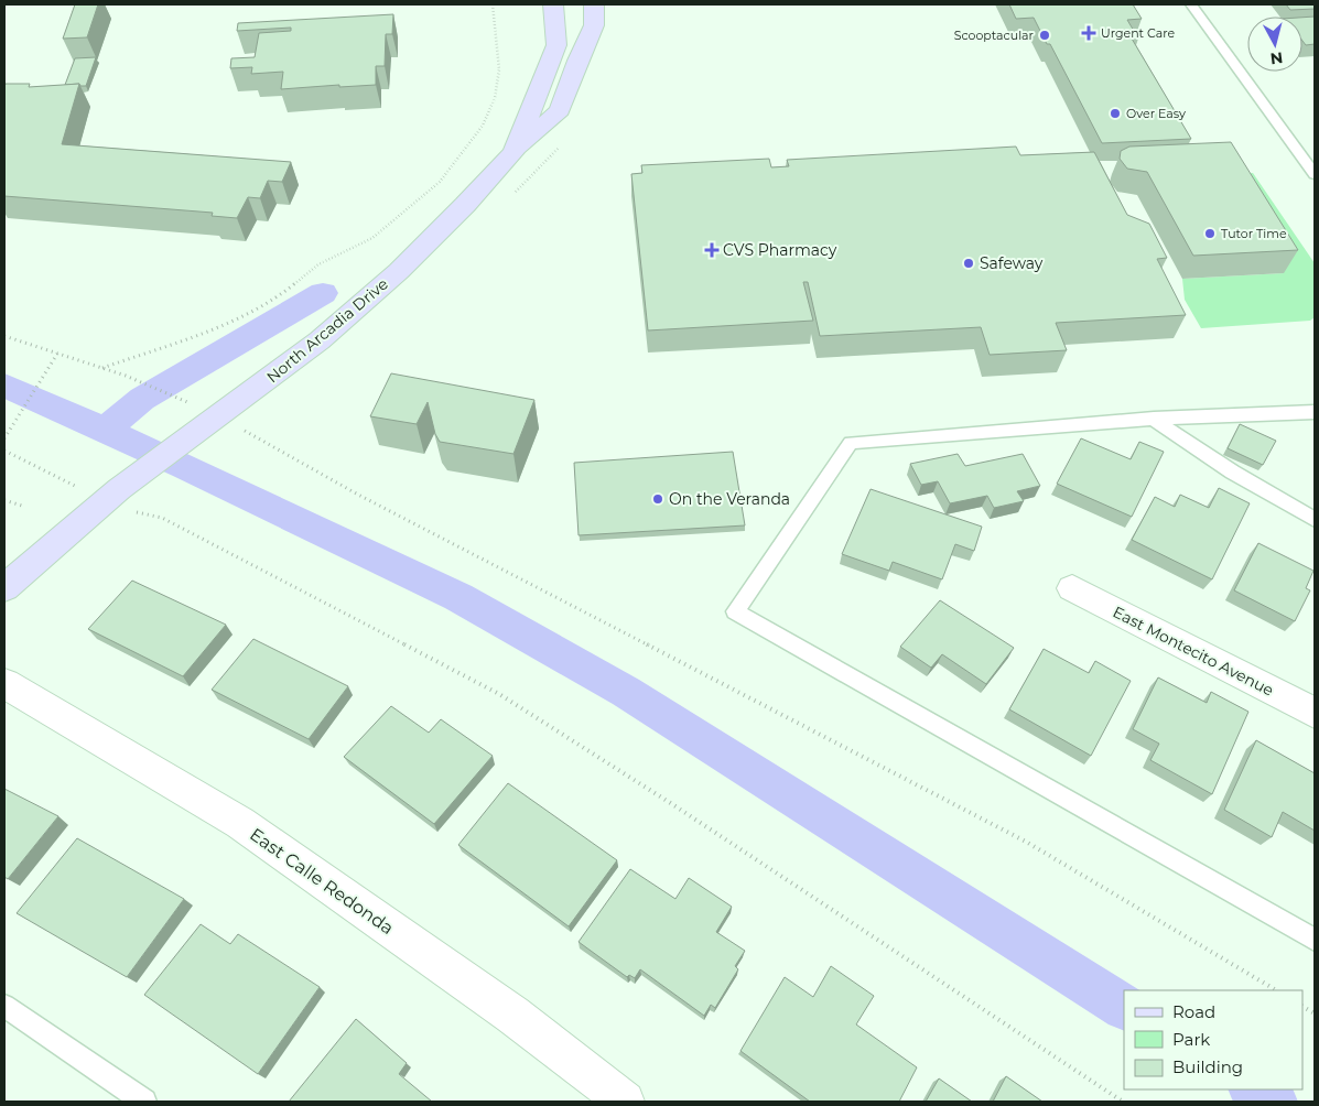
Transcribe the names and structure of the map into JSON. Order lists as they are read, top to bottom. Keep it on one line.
{"streets":{"street":["North Arcadia Drive","East Montecito Avenue","East Calle Redonda"]},"places":{"health":["Urgent Care","CVS Pharmacy"],"other":["Scooptacular","Over Easy","Tutor Time","Safeway","On the Veranda"]},"legend":["Road","Park","Building"],"north":"bottom"}
